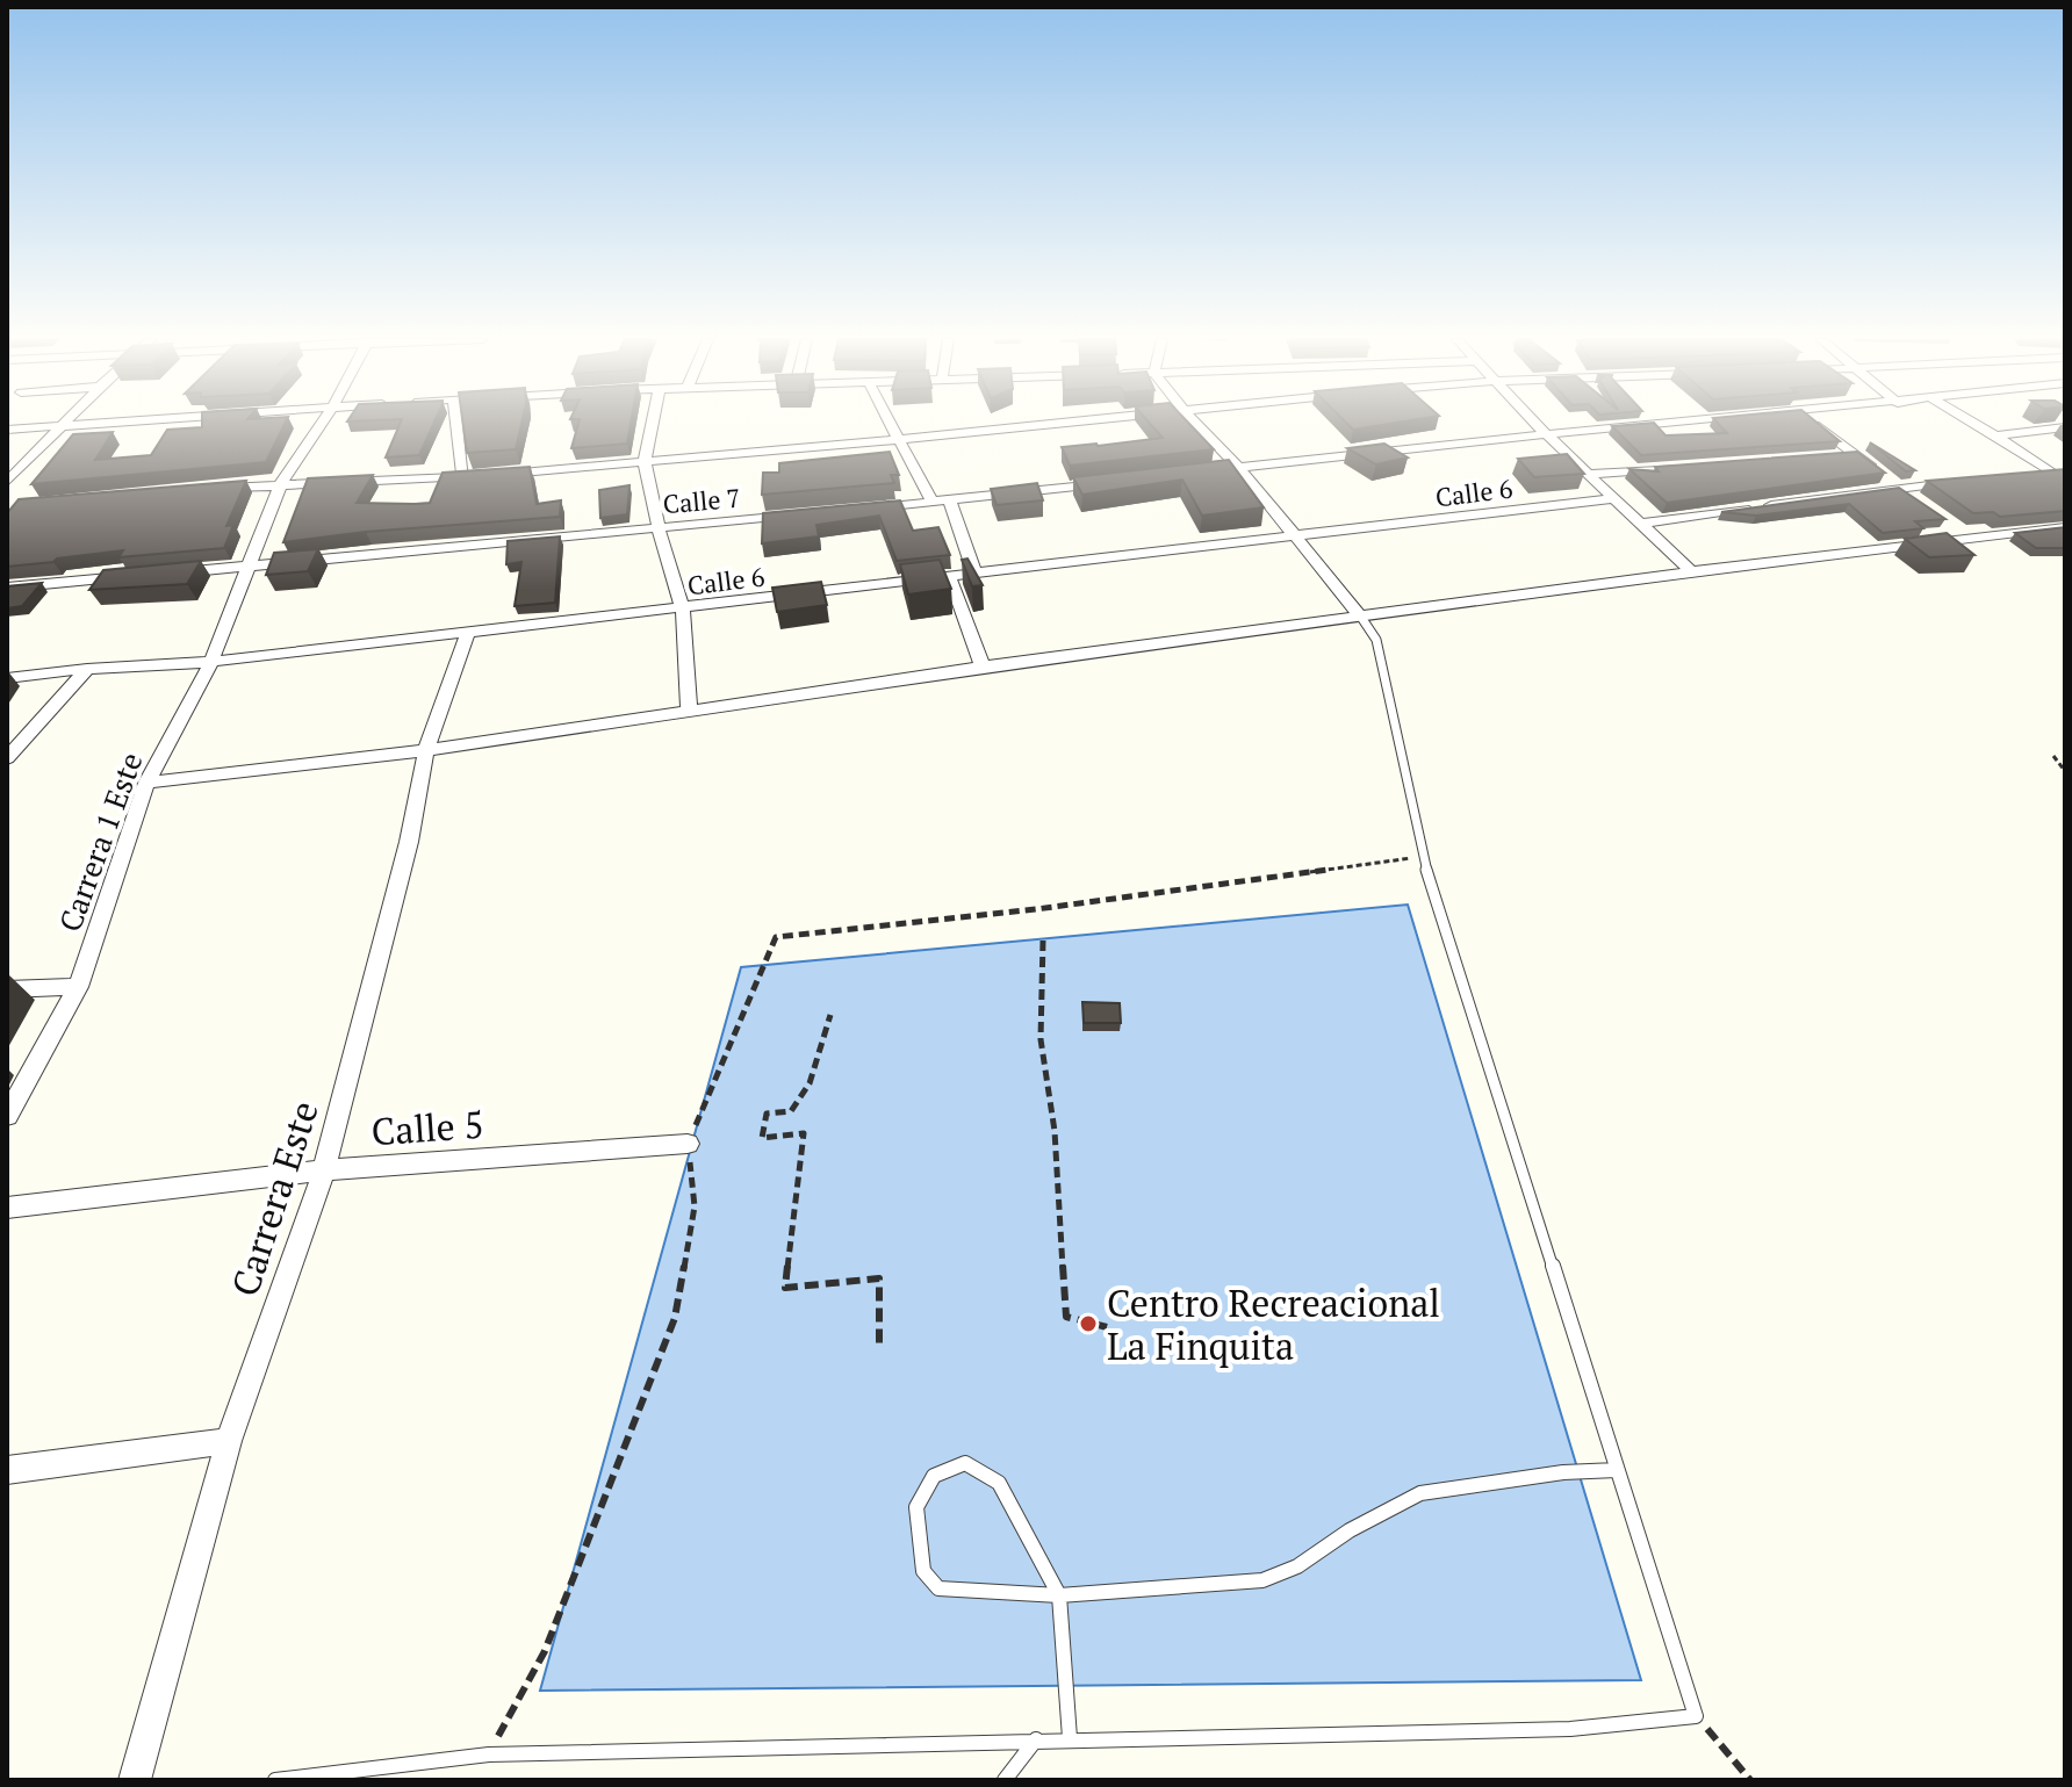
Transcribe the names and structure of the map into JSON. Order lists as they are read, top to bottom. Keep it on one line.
{"streets":{"street":["Calle 6","Calle 7","Carrera 1 Este","Calle 5","Carrera Este"]},"crossings":[["Calle 6","Carrera 1 Este"],["Calle 6","Carrera Este"],["Calle 7","Carrera 1 Este"],["Calle 5","Carrera Este"]],"places":["Centro Recreacional La Finquita"]}
